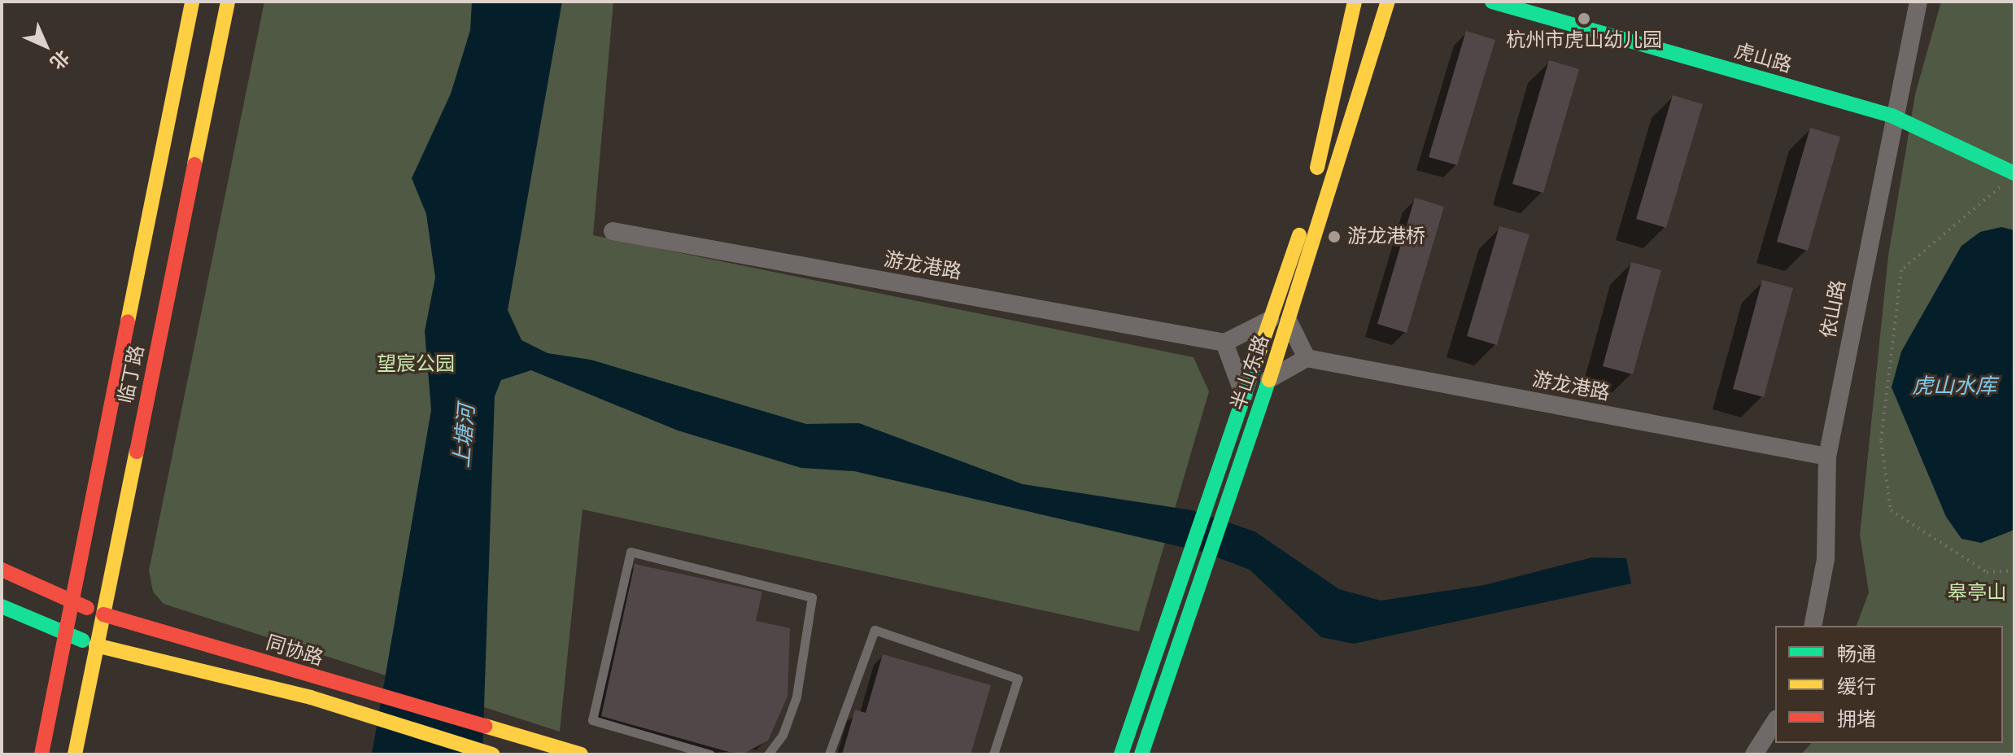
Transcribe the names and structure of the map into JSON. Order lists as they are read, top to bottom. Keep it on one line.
{"streets":{"main road":["虎山路","半山东路","临丁路","同协路"],"street":["游龙港路","依山路"]},"crossings":[["虎山路","依山路"],["游龙港路","依山路"],["临丁路","同协路"]],"water":["虎山水库","上塘河"],"parks":["望宸公园","皋亭山"],"places":["杭州市虎山幼儿园","游龙港桥"],"legend":["畅通","缓行","拥堵"],"north":"bottom right"}
